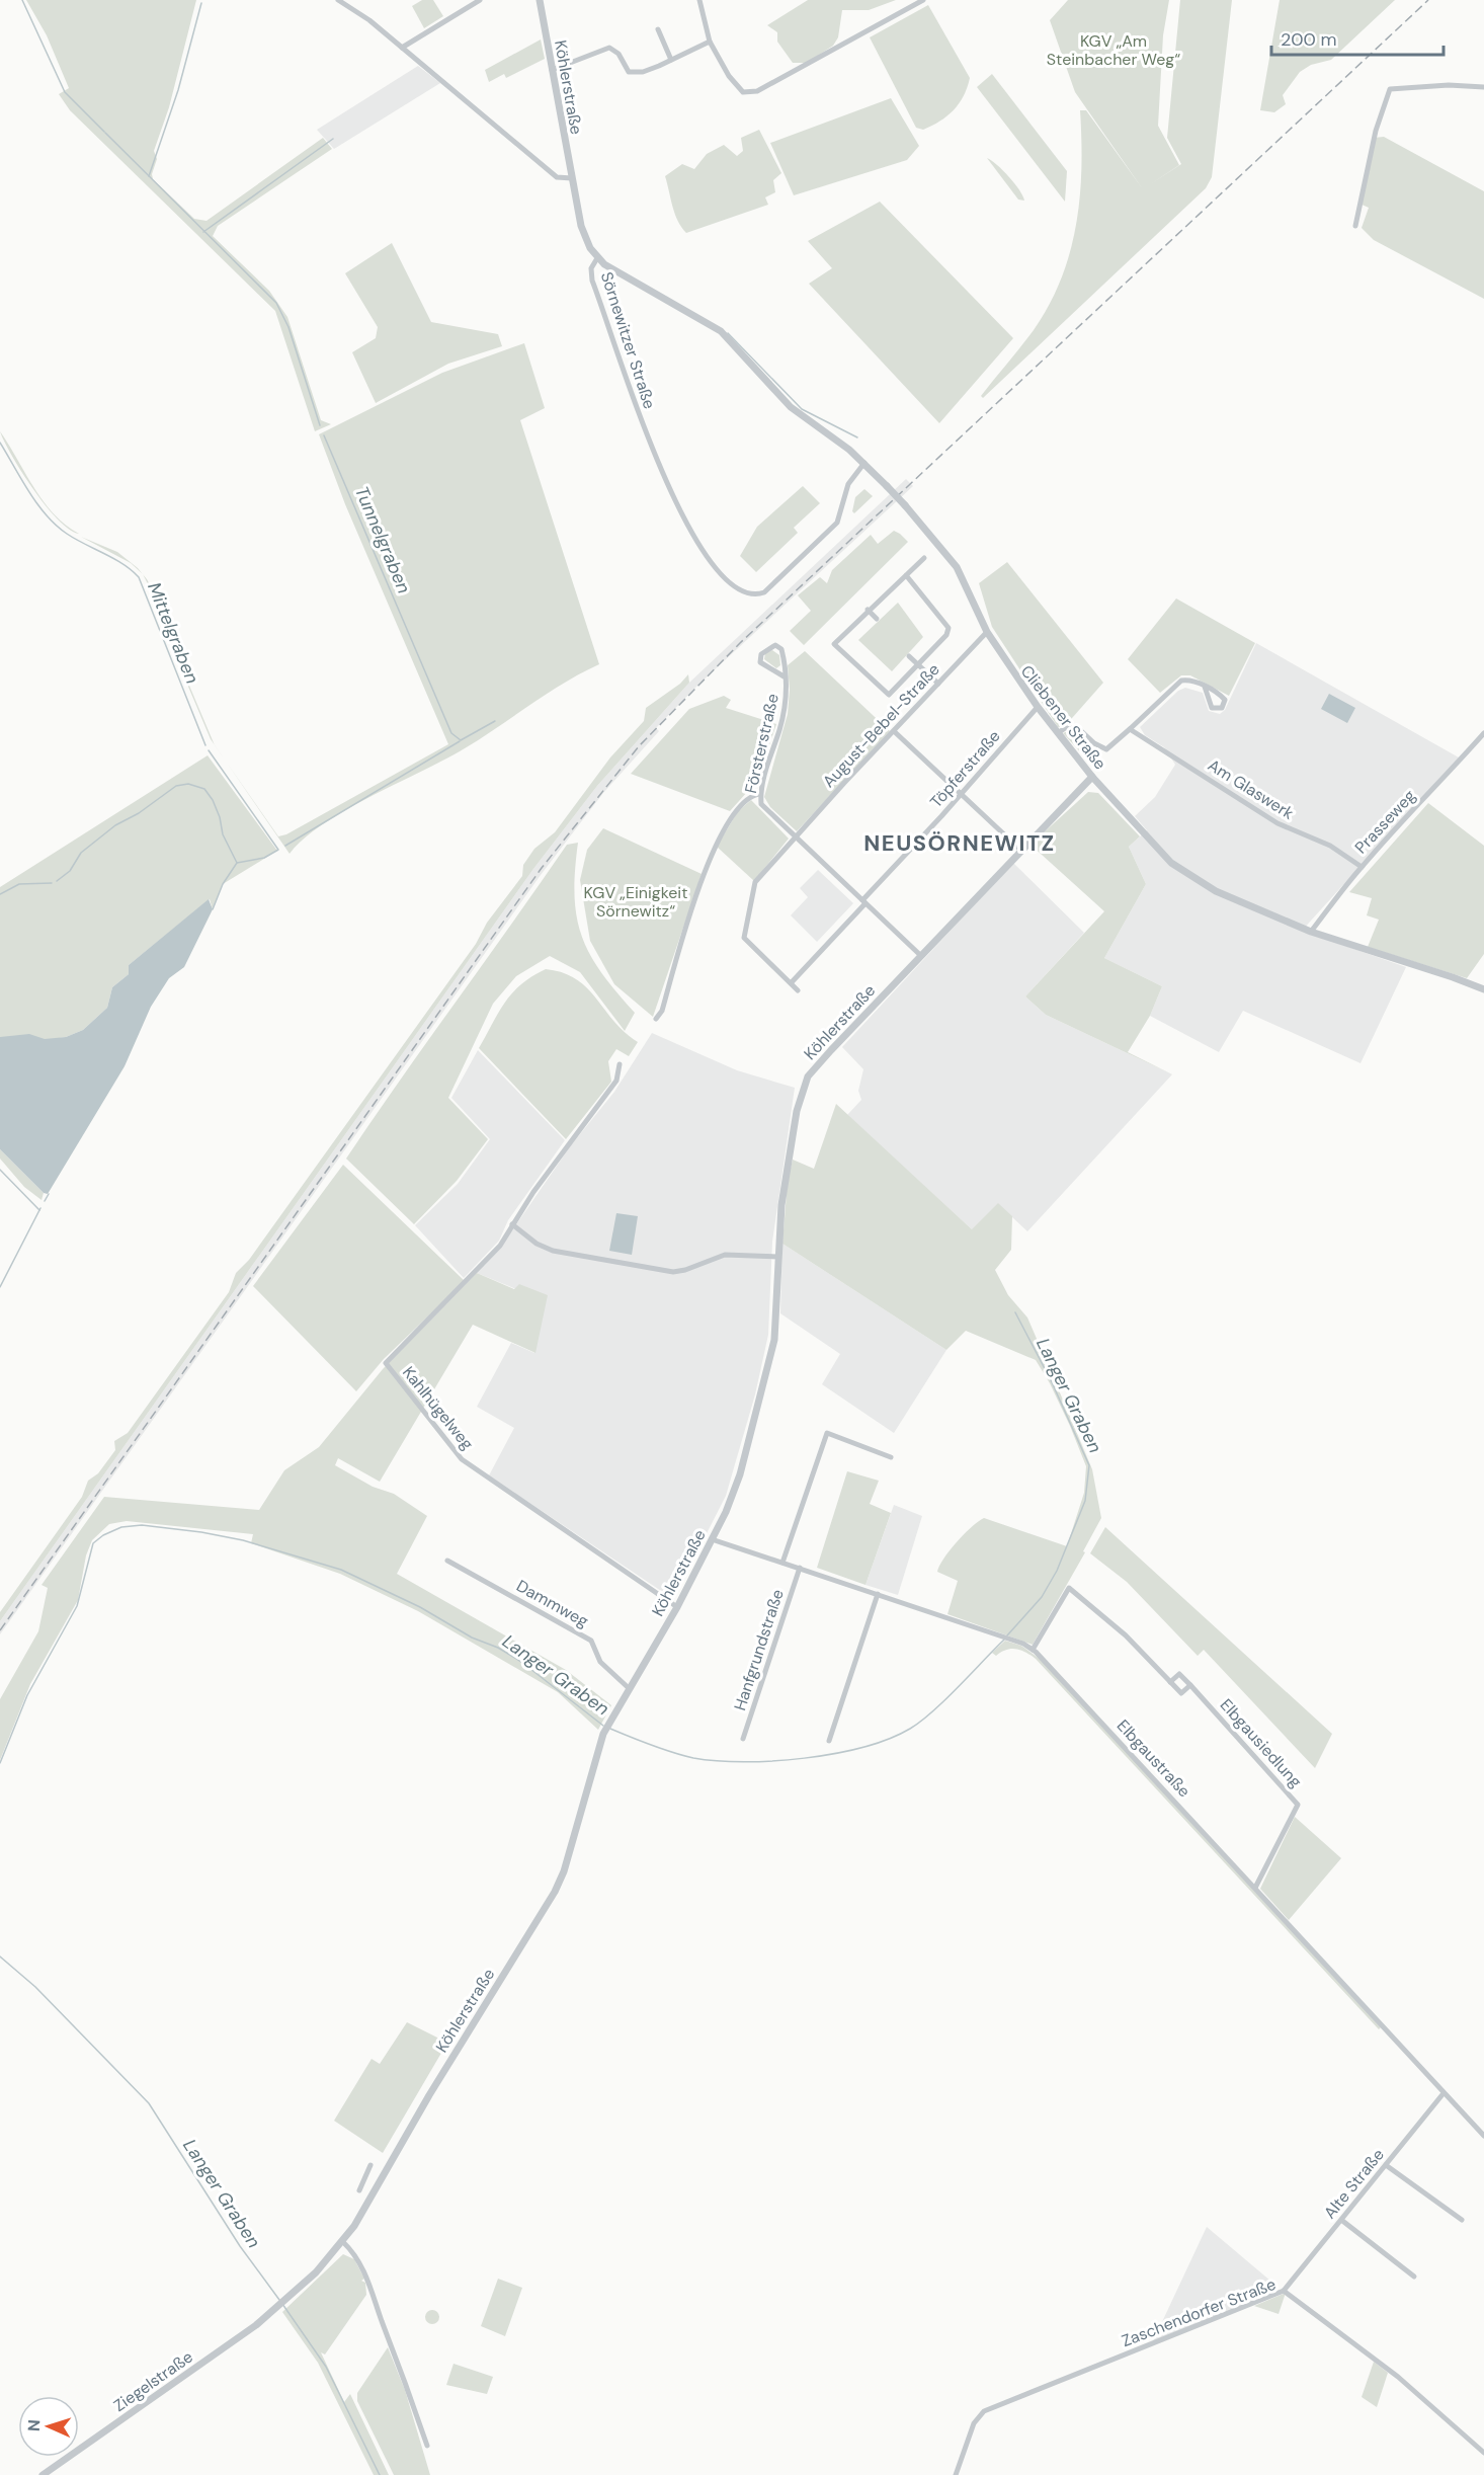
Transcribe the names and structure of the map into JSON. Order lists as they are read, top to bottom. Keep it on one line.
{"streets":{"street":["Köhlerstraße","Sörnewitzer Straße","Cliebener Straße","August-Bebel-Straße","Försterstraße","Töpferstraße","Am Glaswerk","Prasseweg","Kahlhügelweg","Dammweg","Hanfgrundstraße","Elbgausiedlung","Elbgaustraße","Alte Straße","Zaschendorfer Straße","Ziegelstraße"]},"crossings":[["Köhlerstraße","Sörnewitzer Straße"],["Köhlerstraße","Cliebener Straße"],["Köhlerstraße","Försterstraße"],["Köhlerstraße","Kahlhügelweg"],["Köhlerstraße","Dammweg"],["Köhlerstraße","Elbgaustraße"],["Köhlerstraße","Ziegelstraße"],["Sörnewitzer Straße","Cliebener Straße"],["Cliebener Straße","August-Bebel-Straße"],["Cliebener Straße","Töpferstraße"],["Cliebener Straße","Prasseweg"],["August-Bebel-Straße","Försterstraße"],["Försterstraße","Töpferstraße"],["Am Glaswerk","Prasseweg"],["Hanfgrundstraße","Elbgaustraße"],["Elbgausiedlung","Elbgaustraße"],["Elbgaustraße","Alte Straße"],["Alte Straße","Zaschendorfer Straße"]],"districts":["NEUSÖRNEWITZ"],"water":["Tunnelgraben","Mittelgraben","Langer Graben"],"parks":["KGV „Am Steinbacher Weg“","KGV „Einigkeit Sörnewitz“"],"scale_bar":"200 m","north":"left"}
